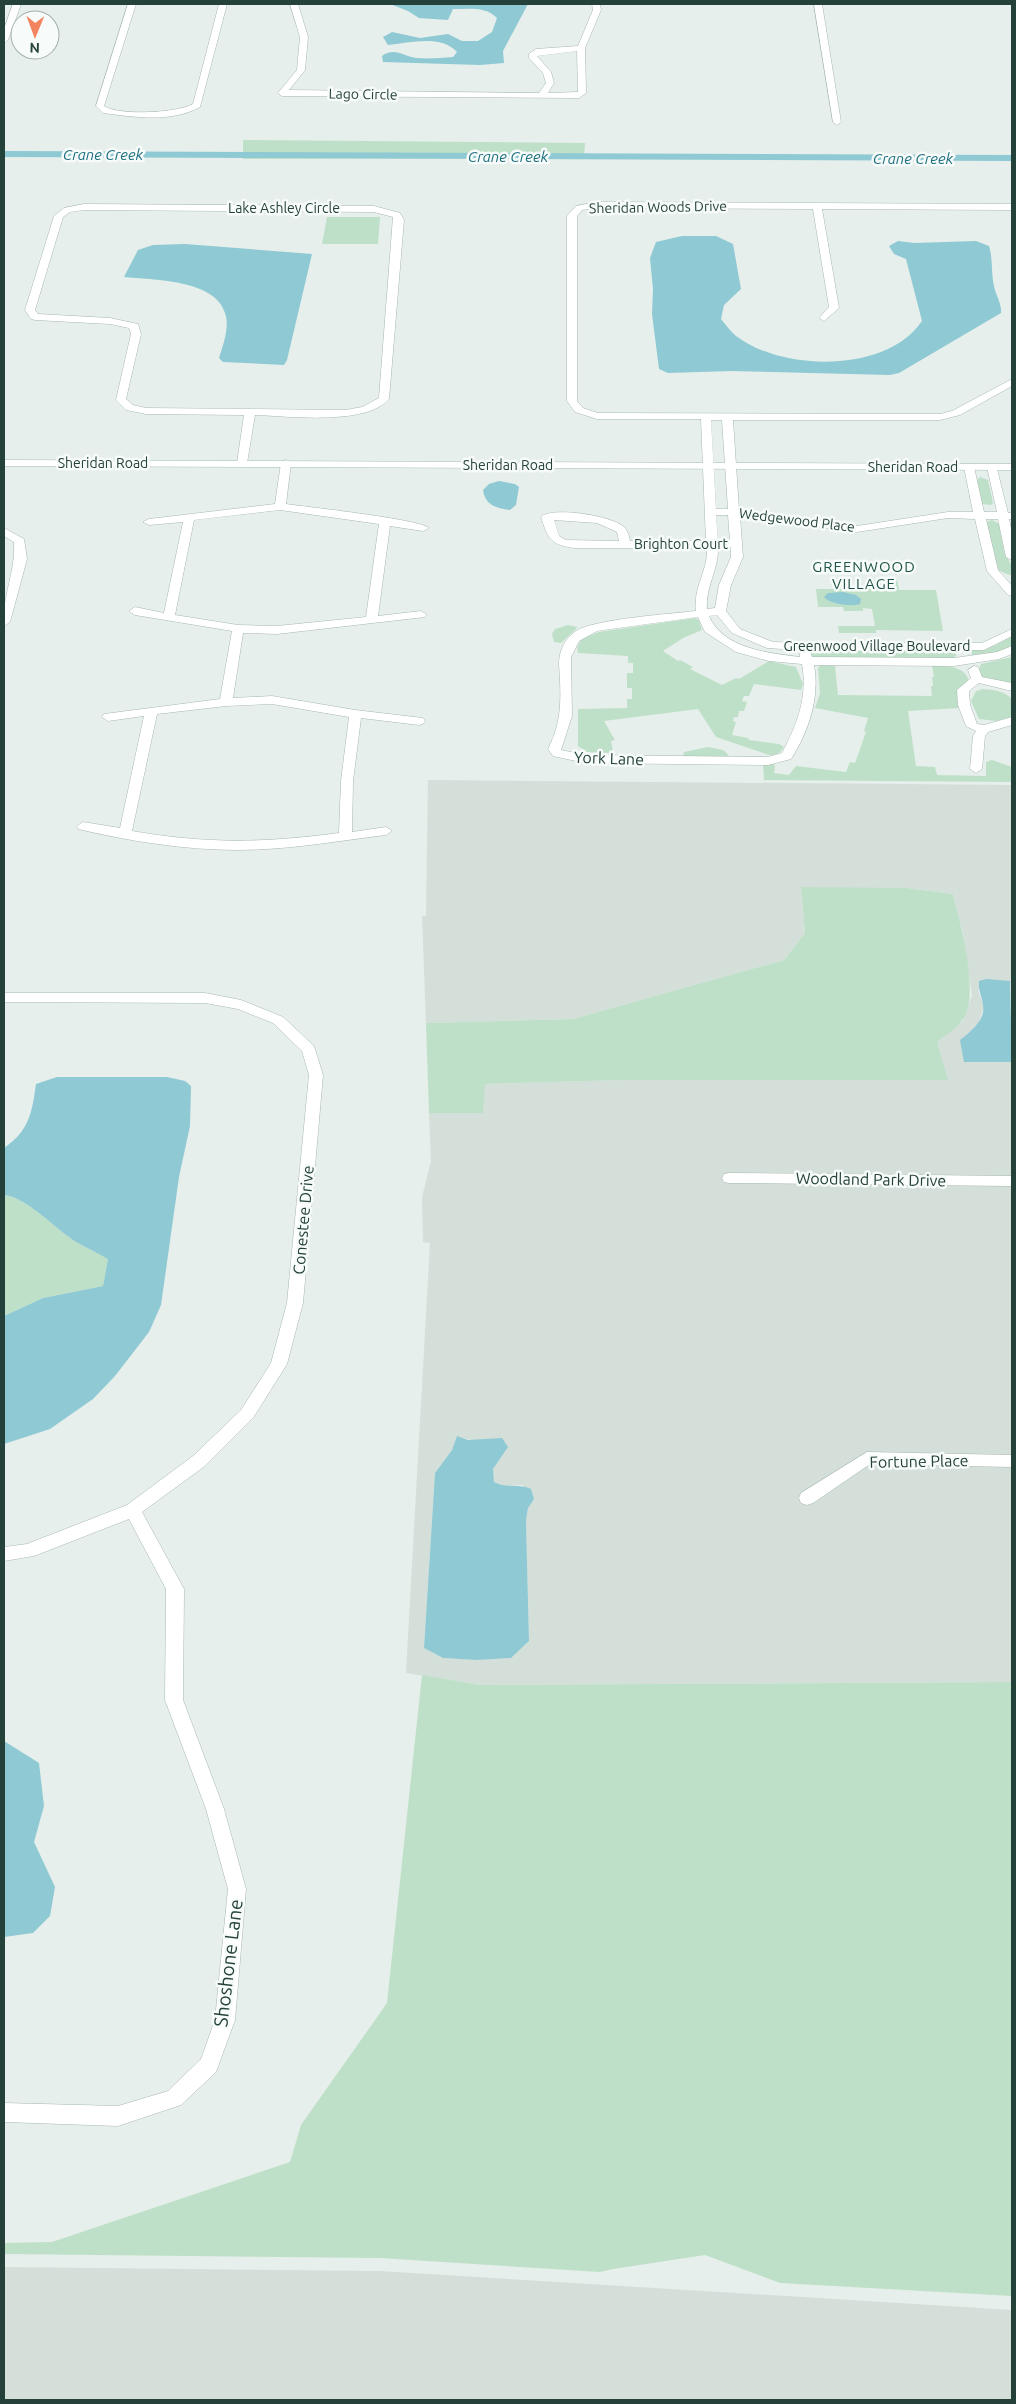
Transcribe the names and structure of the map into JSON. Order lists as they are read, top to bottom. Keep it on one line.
{"streets":{"street":["Lago Circle","Sheridan Woods Drive","Lake Ashley Circle","Sheridan Road","Wedgewood Place","Brighton Court","Greenwood Village Boulevard","York Lane","Woodland Park Drive","Conestee Drive","Fortune Place","Shoshone Lane"]},"crossings":[["Greenwood Village Boulevard","York Lane"],["Conestee Drive","Shoshone Lane"]],"districts":["GREENWOOD VILLAGE"],"water":["Crane Creek"],"north":"bottom"}
